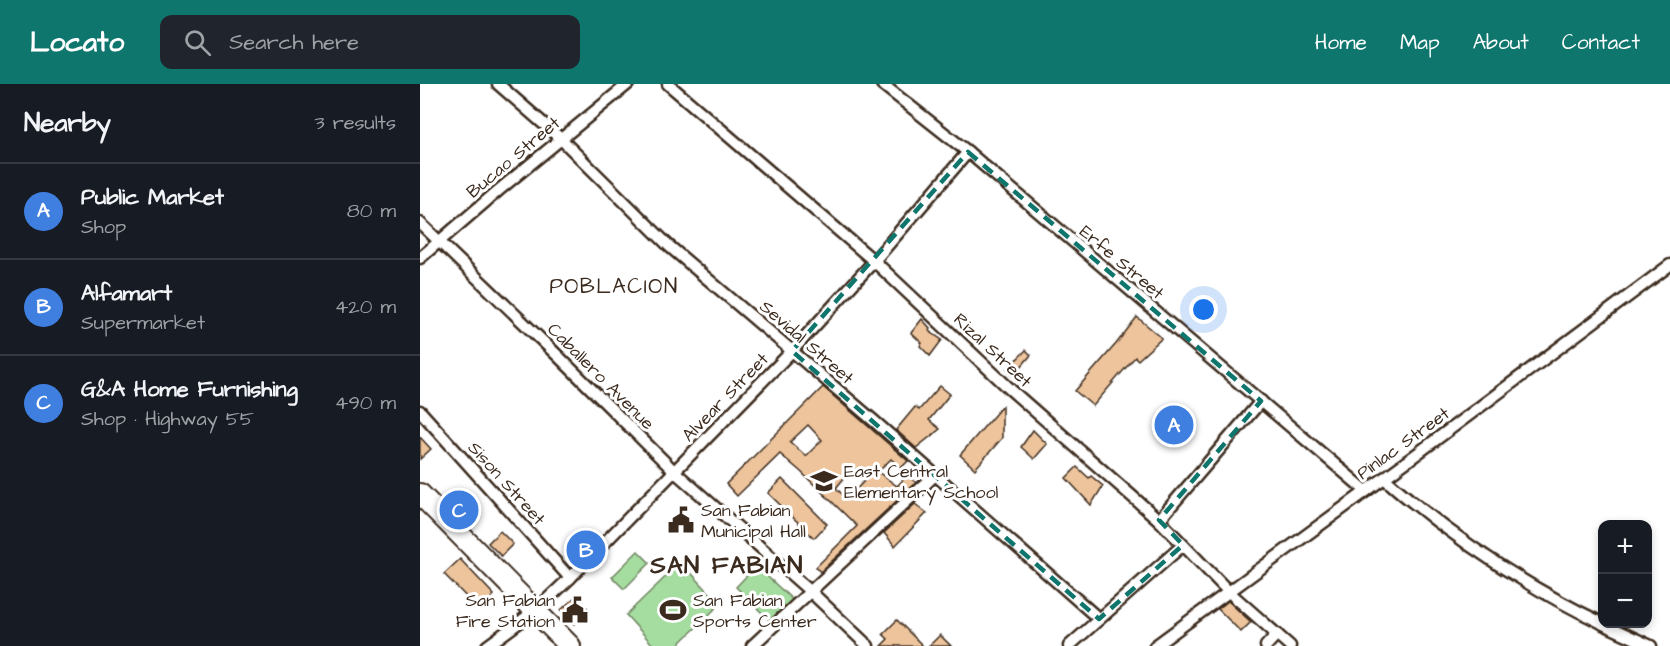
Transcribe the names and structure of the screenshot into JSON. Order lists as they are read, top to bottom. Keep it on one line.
{"streets":{"street":["Bucao Street","Erfe Street","Sevidal Street","Rizal Street","Caballero Avenue","Alvear Street","Pinlac Street","Sison Street"]},"crossings":[["Bucao Street","Sevidal Street"],["Bucao Street","Caballero Avenue"],["Erfe Street","Alvear Street"],["Erfe Street","Pinlac Street"],["Sevidal Street","Alvear Street"],["Rizal Street","Alvear Street"],["Rizal Street","Pinlac Street"],["Caballero Avenue","Alvear Street"],["Alvear Street","Sison Street"]],"districts":["POBLACION","SAN FABIAN"],"places":{"school or university":["East Central Elementary School"],"public building":["San Fabian Municipal Hall","San Fabian Fire Station"],"sports":["San Fabian Sports Center"]},"page":{"header":"Locato","search":"Search here","nav":["Home","Map","About","Contact"],"heading":["Nearby","3 results"],"list":[{"mark":"A","name":"Public Market","note":"Shop","value":"80 m"},{"mark":"B","name":"Alfamart","note":"Supermarket","value":"420 m"},{"mark":"C","name":"G&A Home Furnishing","note":"Shop · Highway 55","value":"490 m"}],"pins":["A","C","B"],"map_buttons":["+","−"]}}
